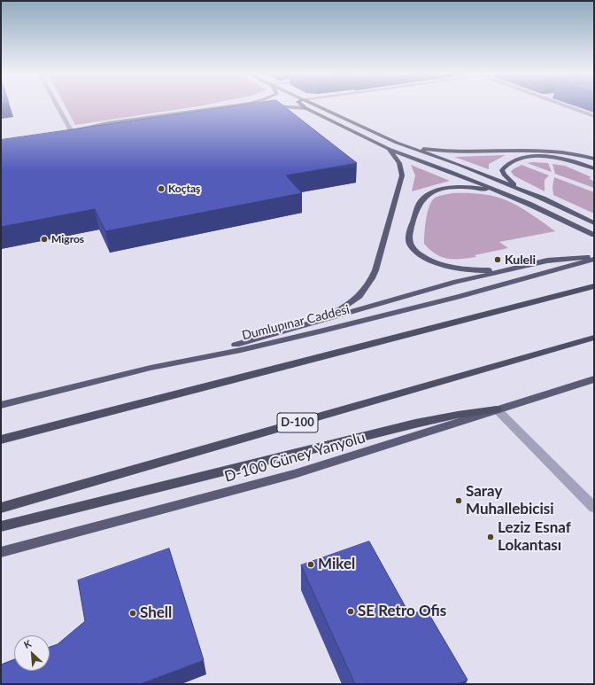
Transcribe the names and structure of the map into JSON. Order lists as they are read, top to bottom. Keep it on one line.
{"streets":{"highway":["D-100"],"main road":["Dumlupınar Caddesi","D-100 Güney Yanyolu"]},"places":["Koçtaş","Migros","Kuleli","Saray Muhallebicisi","Leziz Esnaf Lokantası","Mikel","SE Retro Ofis","Shell"],"north":"top left"}
